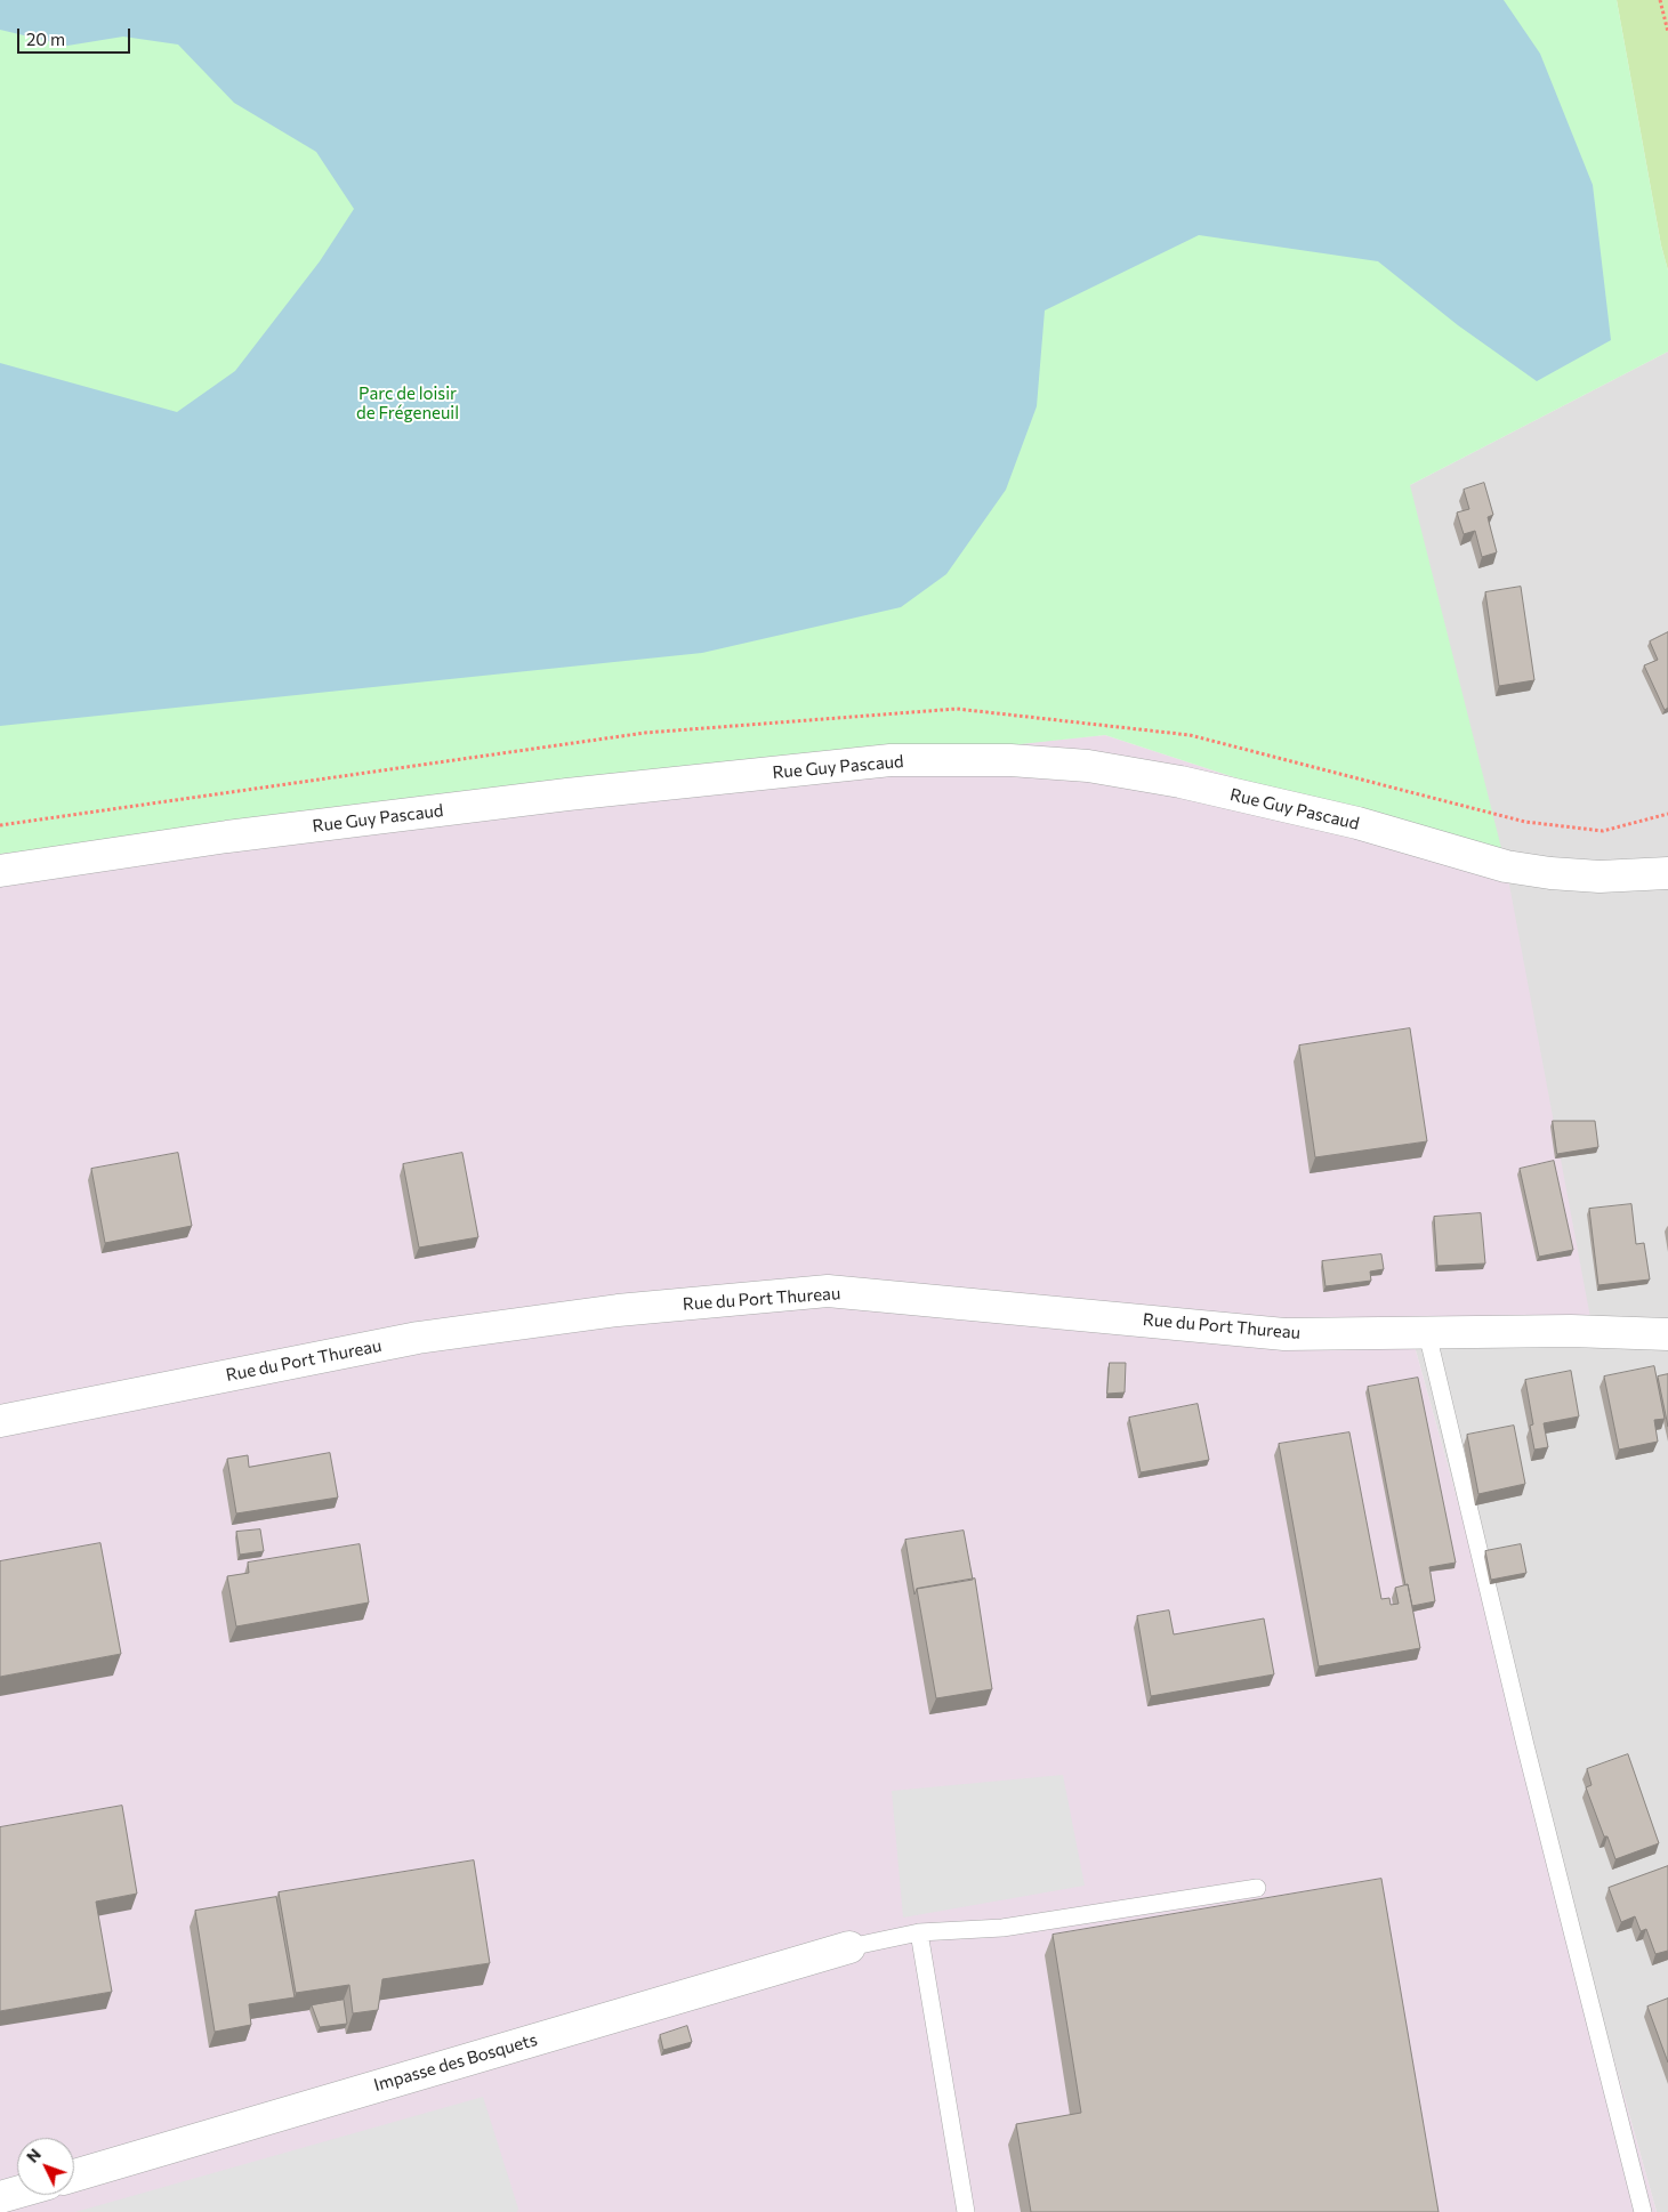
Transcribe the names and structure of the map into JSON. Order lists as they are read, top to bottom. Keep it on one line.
{"streets":{"street":["Rue Guy Pascaud","Rue du Port Thureau","Impasse des Bosquets"]},"parks":["Parc de loisir de Frégeneuil"],"scale_bar":"20 m","north":"top left"}
